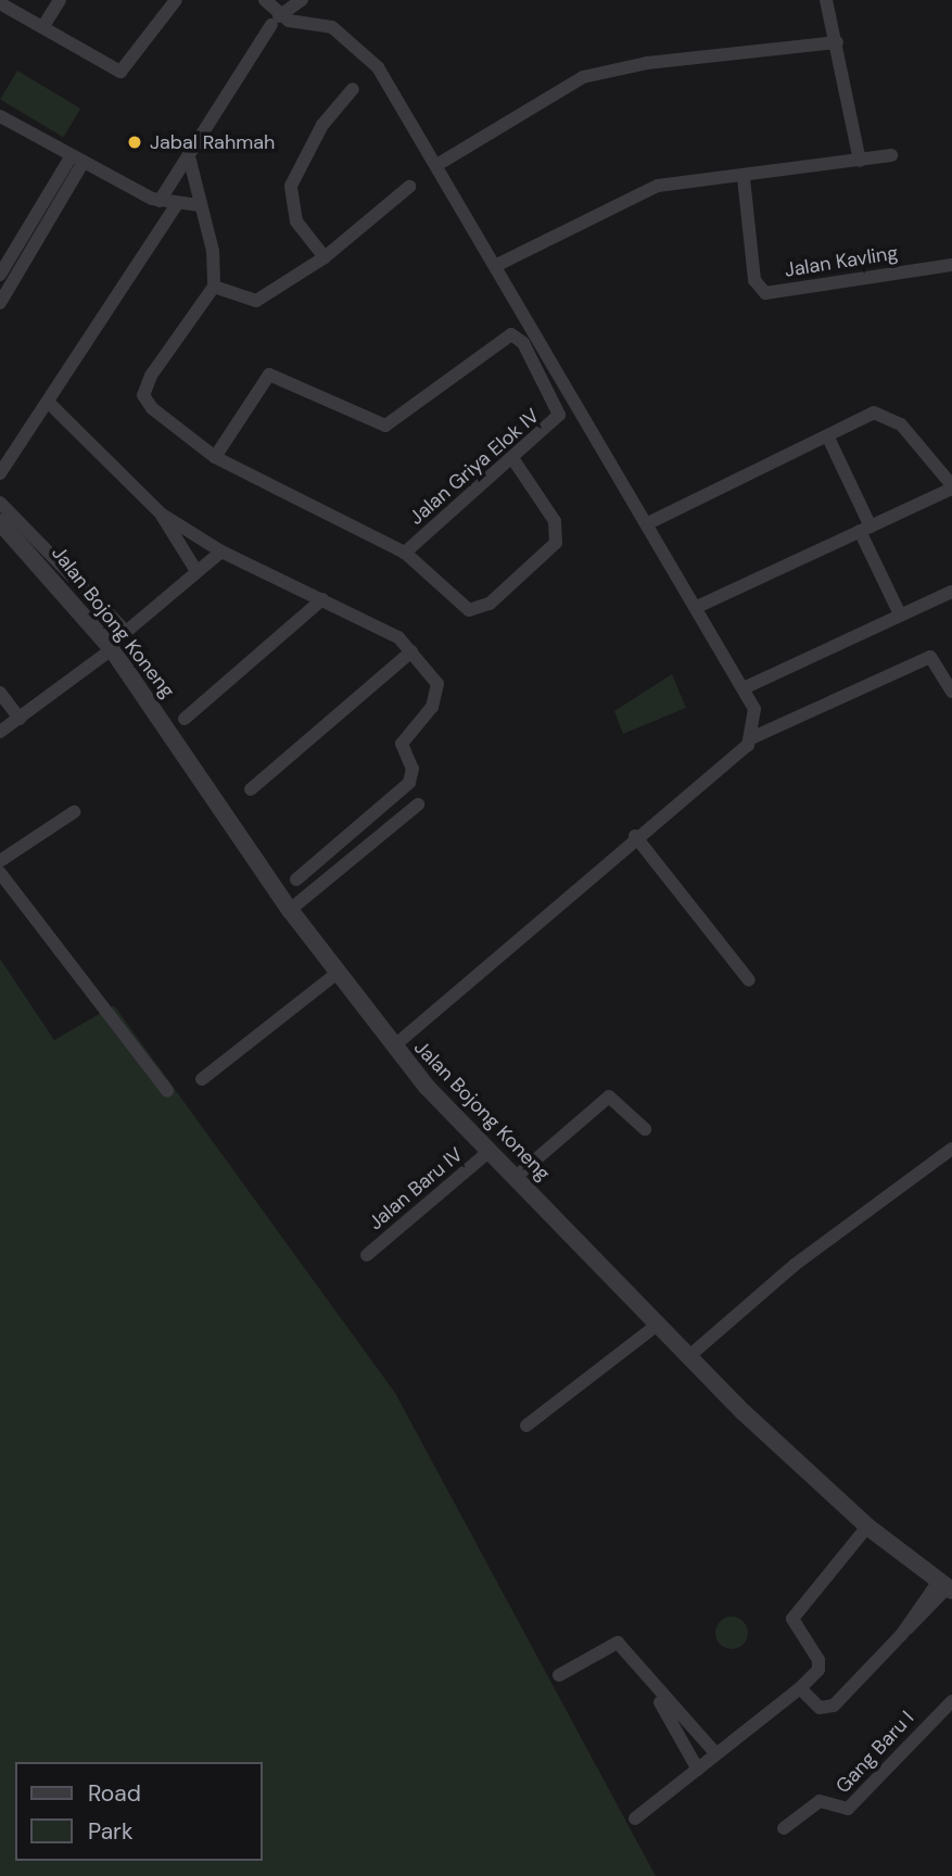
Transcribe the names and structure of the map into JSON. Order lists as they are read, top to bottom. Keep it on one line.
{"streets":{"street":["Jalan Kavling","Jalan Griya Elok IV","Jalan Bojong Koneng","Jalan Baru IV","Gang Baru I"]},"crossings":[["Jalan Bojong Koneng","Jalan Baru IV"]],"places":["Jabal Rahmah"],"legend":["Road","Park"]}
